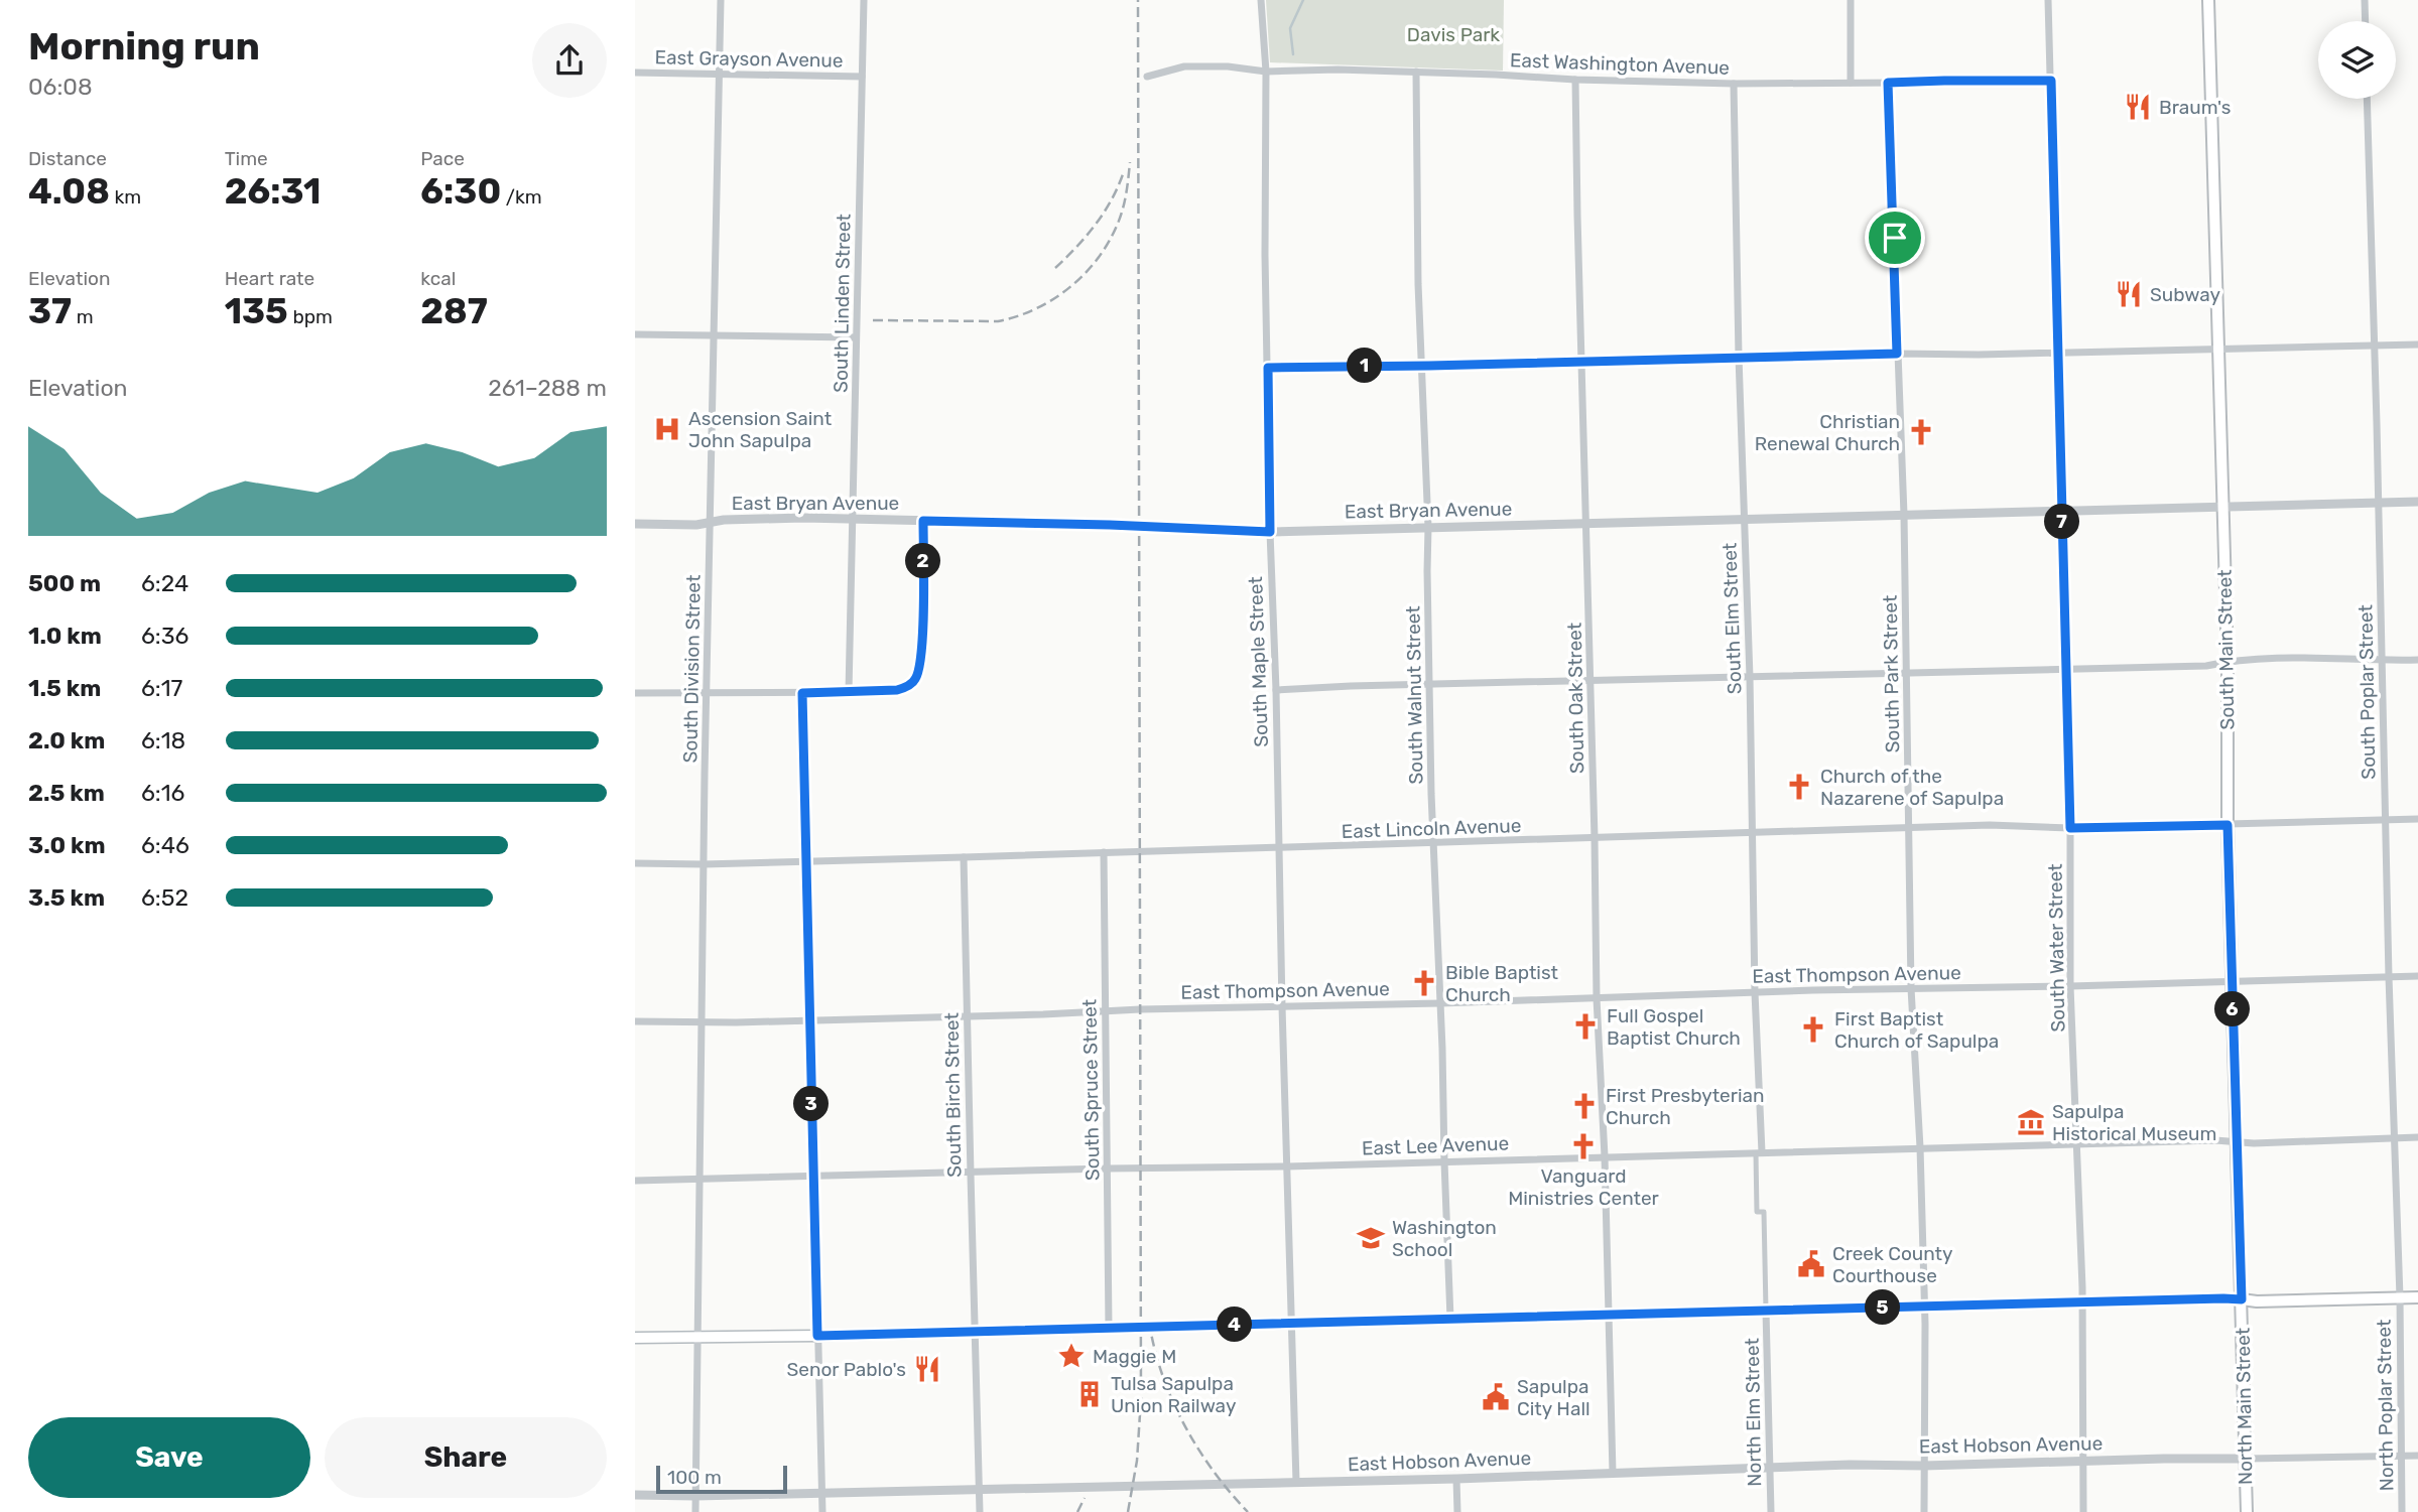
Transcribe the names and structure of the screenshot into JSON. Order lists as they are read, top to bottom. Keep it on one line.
{"streets":{"main road":["South Main Street","North Main Street"],"street":["East Grayson Avenue","East Washington Avenue","South Linden Street","East Bryan Avenue","South Elm Street","South Maple Street","South Division Street","South Park Street","South Poplar Street","South Walnut Street","South Oak Street","East Lincoln Avenue","South Water Street","East Thompson Avenue","South Spruce Street","South Birch Street","East Lee Avenue","North Poplar Street","North Elm Street","East Hobson Avenue"]},"crossings":[["East Grayson Avenue","South Linden Street"],["East Grayson Avenue","South Division Street"],["East Washington Avenue","South Elm Street"],["East Washington Avenue","South Maple Street"],["East Washington Avenue","South Park Street"],["East Washington Avenue","South Walnut Street"],["East Washington Avenue","South Oak Street"],["East Washington Avenue","South Water Street"],["South Linden Street","East Bryan Avenue"],["East Bryan Avenue","South Elm Street"],["East Bryan Avenue","South Main Street"],["East Bryan Avenue","South Maple Street"],["East Bryan Avenue","South Division Street"],["East Bryan Avenue","South Park Street"],["East Bryan Avenue","South Poplar Street"],["East Bryan Avenue","South Walnut Street"],["East Bryan Avenue","South Oak Street"],["East Bryan Avenue","South Water Street"],["South Elm Street","East Lincoln Avenue"],["South Elm Street","East Thompson Avenue"],["South Elm Street","East Lee Avenue"],["South Elm Street","North Elm Street"],["South Main Street","East Lincoln Avenue"],["South Main Street","East Thompson Avenue"],["South Main Street","East Lee Avenue"],["South Main Street","North Main Street"],["South Maple Street","East Lincoln Avenue"],["South Maple Street","East Thompson Avenue"],["South Maple Street","East Lee Avenue"],["South Maple Street","East Hobson Avenue"],["South Division Street","East Lincoln Avenue"],["South Division Street","East Thompson Avenue"],["South Division Street","East Lee Avenue"],["South Division Street","East Hobson Avenue"],["South Park Street","East Lincoln Avenue"],["South Park Street","East Thompson Avenue"],["South Park Street","East Lee Avenue"],["South Park Street","East Hobson Avenue"],["South Poplar Street","East Lincoln Avenue"],["South Poplar Street","East Thompson Avenue"],["South Poplar Street","East Lee Avenue"],["South Poplar Street","North Poplar Street"],["South Walnut Street","East Lincoln Avenue"],["South Walnut Street","East Thompson Avenue"],["South Walnut Street","East Lee Avenue"],["South Oak Street","East Lincoln Avenue"],["South Oak Street","East Thompson Avenue"],["South Oak Street","East Lee Avenue"],["South Oak Street","East Hobson Avenue"],["East Lincoln Avenue","South Water Street"],["East Lincoln Avenue","South Spruce Street"],["East Lincoln Avenue","South Birch Street"],["South Water Street","East Thompson Avenue"],["South Water Street","East Lee Avenue"],["South Water Street","East Hobson Avenue"],["East Thompson Avenue","South Spruce Street"],["East Thompson Avenue","South Birch Street"],["South Spruce Street","East Lee Avenue"],["South Birch Street","East Lee Avenue"],["South Birch Street","East Hobson Avenue"],["North Main Street","East Hobson Avenue"],["North Elm Street","East Hobson Avenue"]],"parks":["Davis Park"],"places":{"restaurant":["Braum's","Subway","Senor Pablo's"],"hospital":["Ascension Saint John Sapulpa"],"church":["Christian Renewal Church","Church of the Nazarene of Sapulpa","Bible Baptist Church","Full Gospel Baptist Church","First Baptist Church of Sapulpa","First Presbyterian Church","Vanguard Ministries Center"],"museum":["Sapulpa Historical Museum"],"school or university":["Washington School"],"public building":["Creek County Courthouse","Sapulpa City Hall"],"place":["Maggie M"],"building":["Tulsa Sapulpa Union Railway"]},"scale_bar":"100 m","page":{"heading":["Morning run","06:08"],"stats":[["Distance","4.08 km"],["Time","26:31"],["Pace","6:30 /km"],["Elevation","37 m"],["Heart rate","135 bpm"],["kcal","287"]],"pins":["1","7","2","6","3","5","4"],"chart":["Elevation","261–288 m"],"list":[{"name":"500 m","note":"6:24"},{"name":"1.0 km","note":"6:36"},{"name":"1.5 km","note":"6:17"},{"name":"2.0 km","note":"6:18"},{"name":"2.5 km","note":"6:16"},{"name":"3.0 km","note":"6:46"},{"name":"3.5 km","note":"6:52"}],"buttons":["Save","Share"],"scale":"100 m"}}
